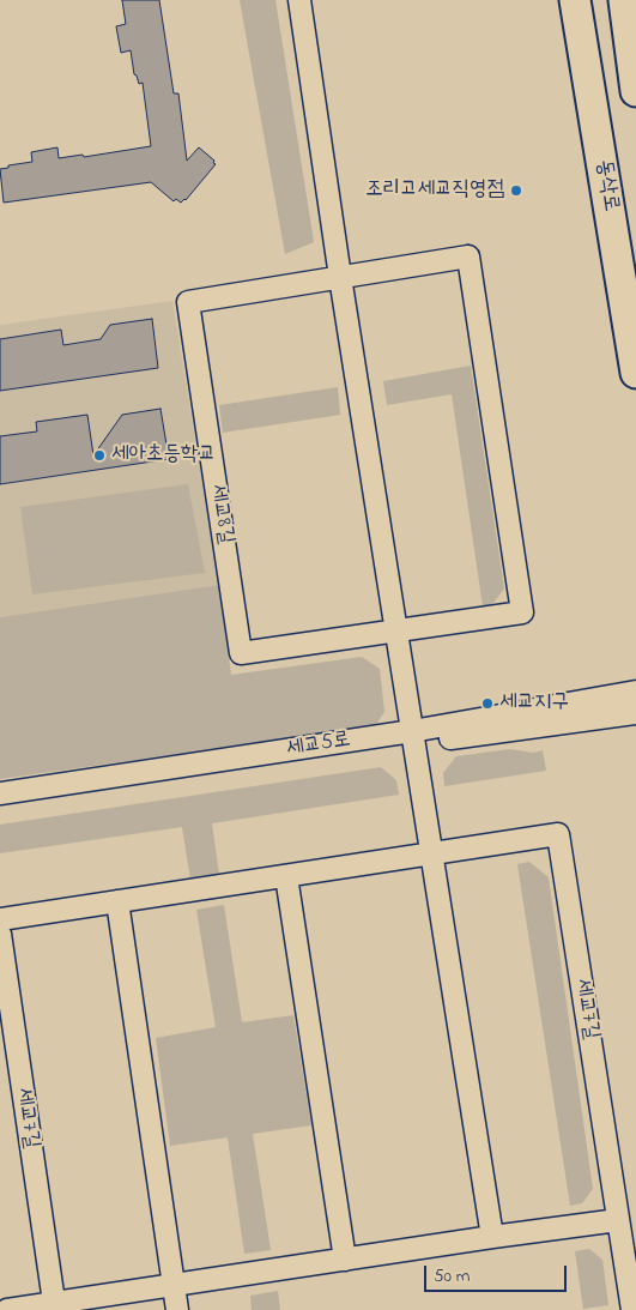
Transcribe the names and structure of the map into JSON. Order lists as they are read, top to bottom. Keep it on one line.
{"streets":{"main road":["동삭로"],"street":["세교8길","세교5로","세교7길"]},"places":["조리고세교직영점","세아초등학교","세교지구"],"scale_bar":"50 m"}
